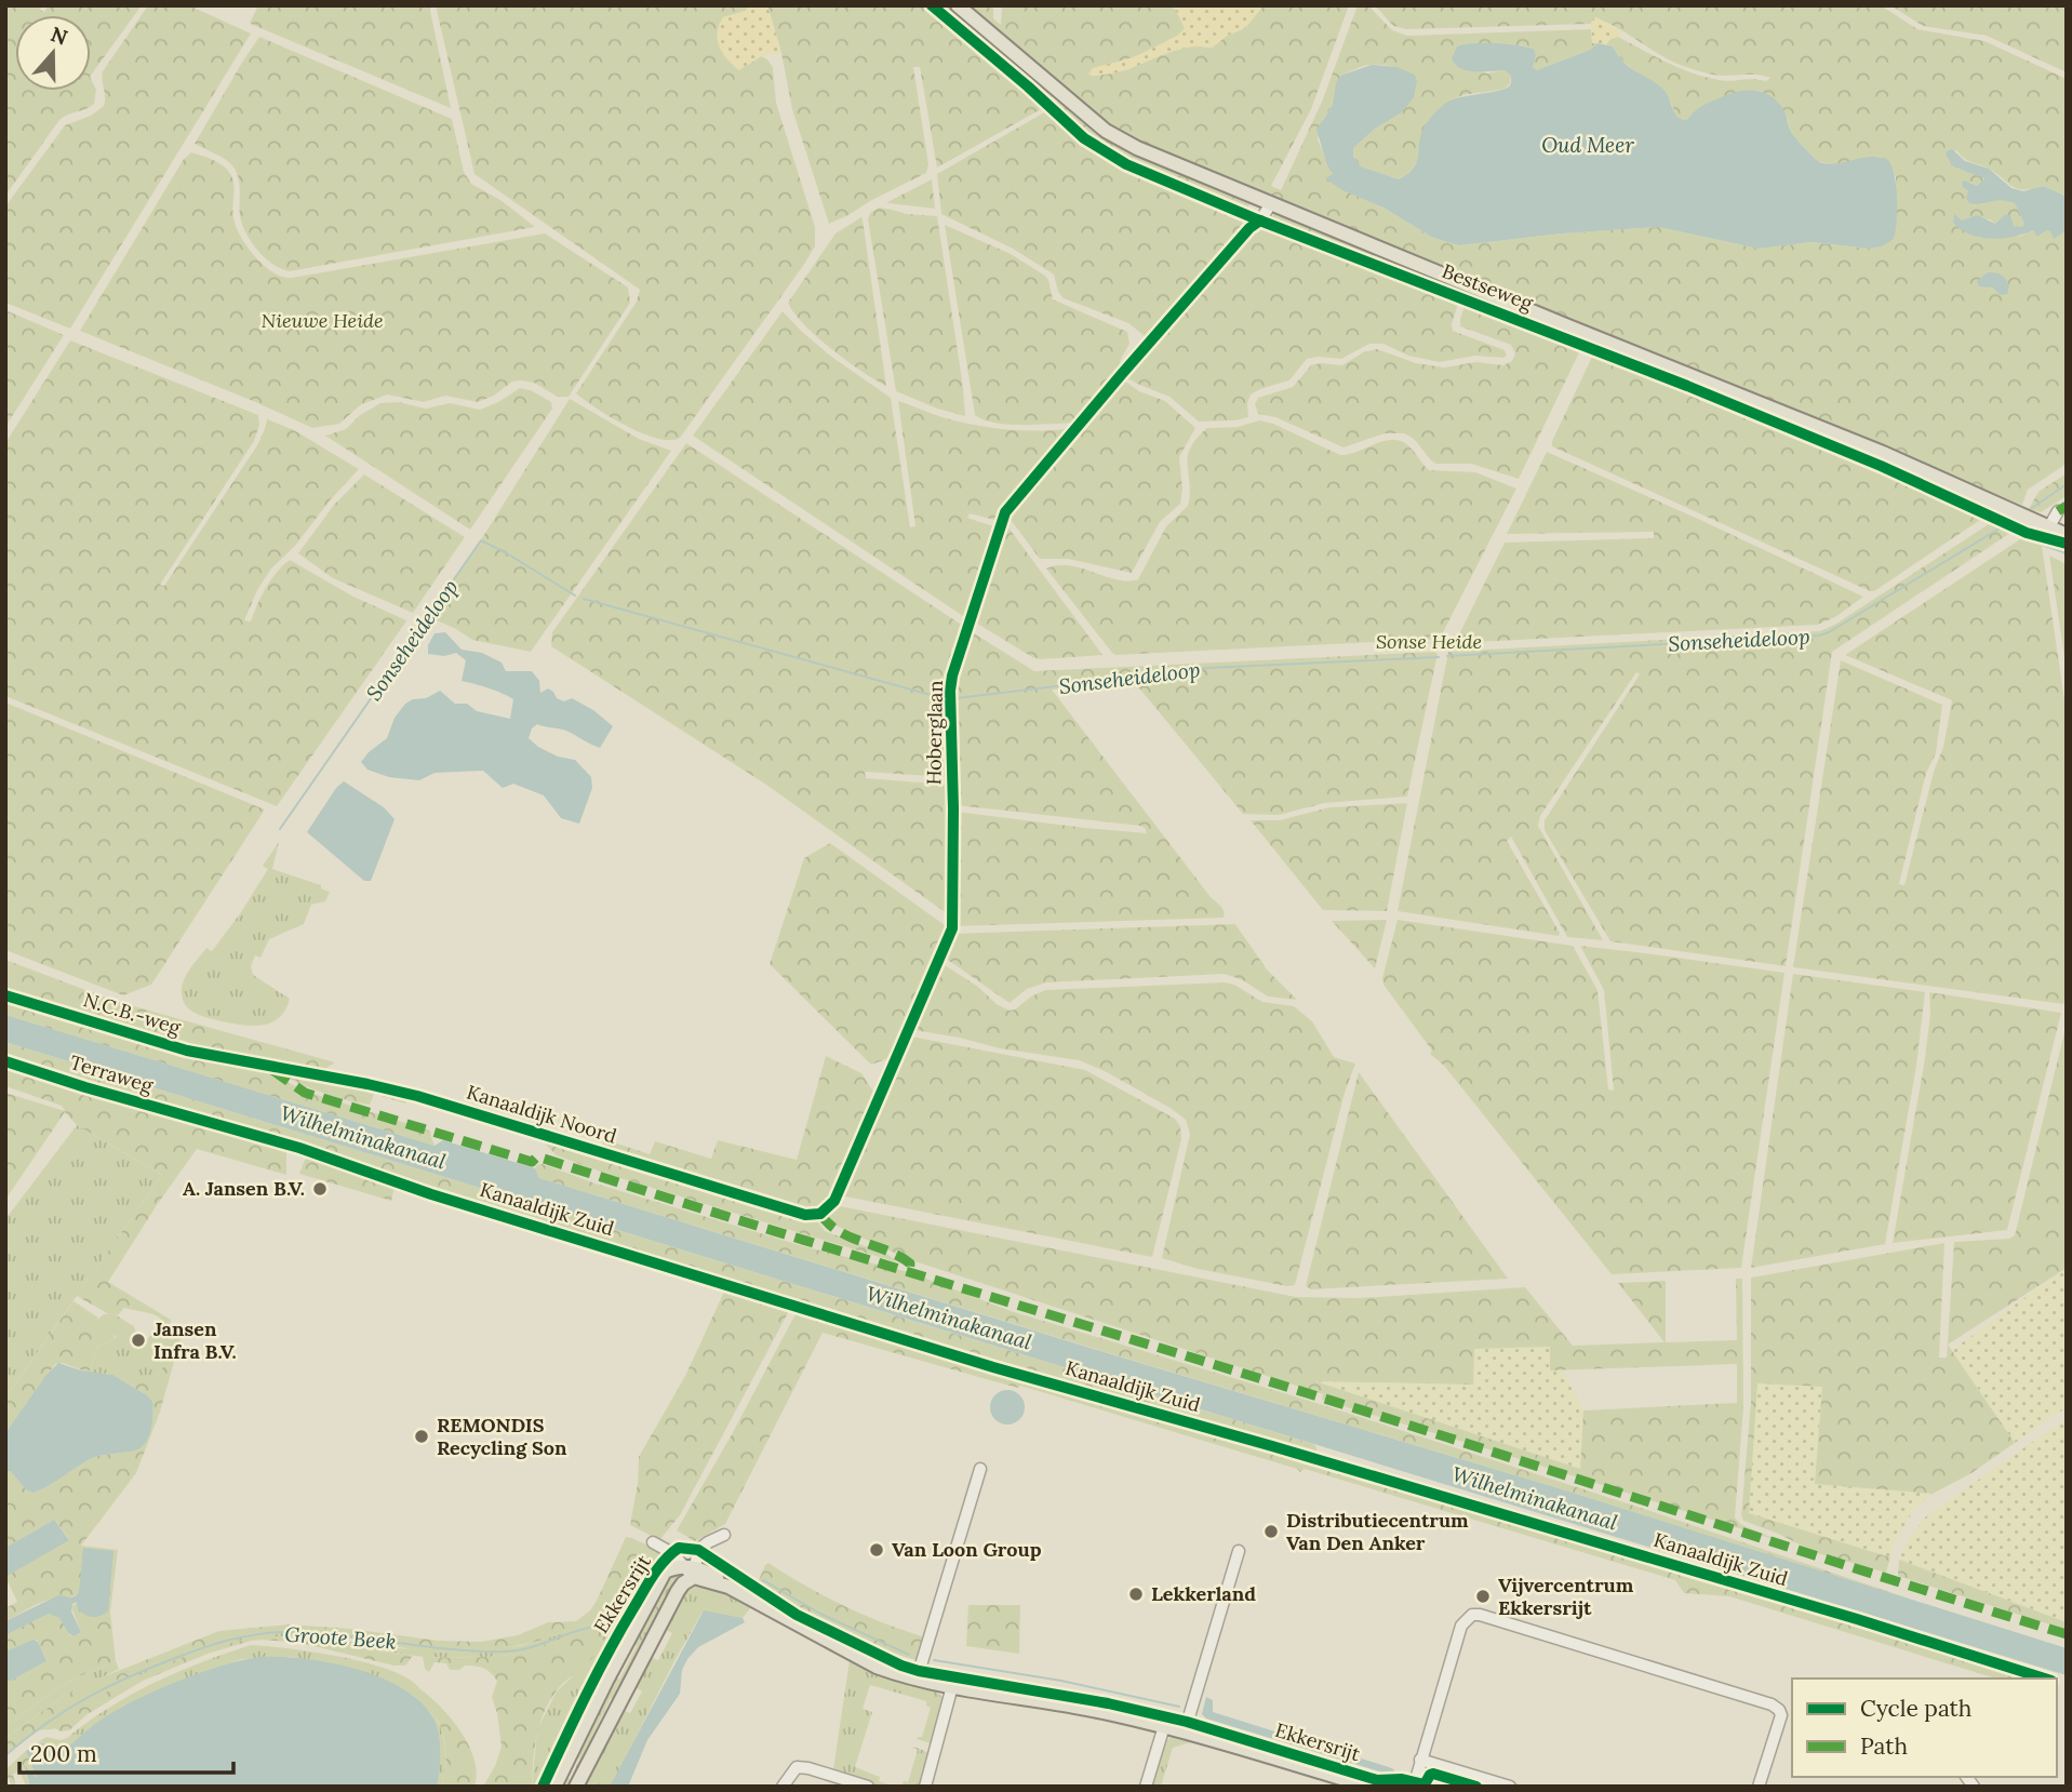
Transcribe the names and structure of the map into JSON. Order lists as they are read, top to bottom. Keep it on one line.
{"streets":{"main road":["Bestseweg","Ekkersrijt"],"street":["Hoberglaan","N.C.B.-weg","Terraweg","Kanaaldijk Noord"],"cycle path":["Kanaaldijk Zuid"]},"crossings":[["Bestseweg","Hoberglaan"],["Hoberglaan","Kanaaldijk Noord"],["N.C.B.-weg","Kanaaldijk Noord"]],"water":["Oud Meer","Sonseheideloop","Wilhelminakanaal","Groote Beek"],"parks":["Nieuwe Heide","Sonse Heide"],"places":["A. Jansen B.V.","Jansen Infra B.V.","REMONDIS Recycling Son","Distributiecentrum Van Den Anker","Van Loon Group","Lekkerland","Vijvercentrum Ekkersrijt"],"legend":["Cycle path","Path"],"scale_bar":"200 m","north":"top"}
